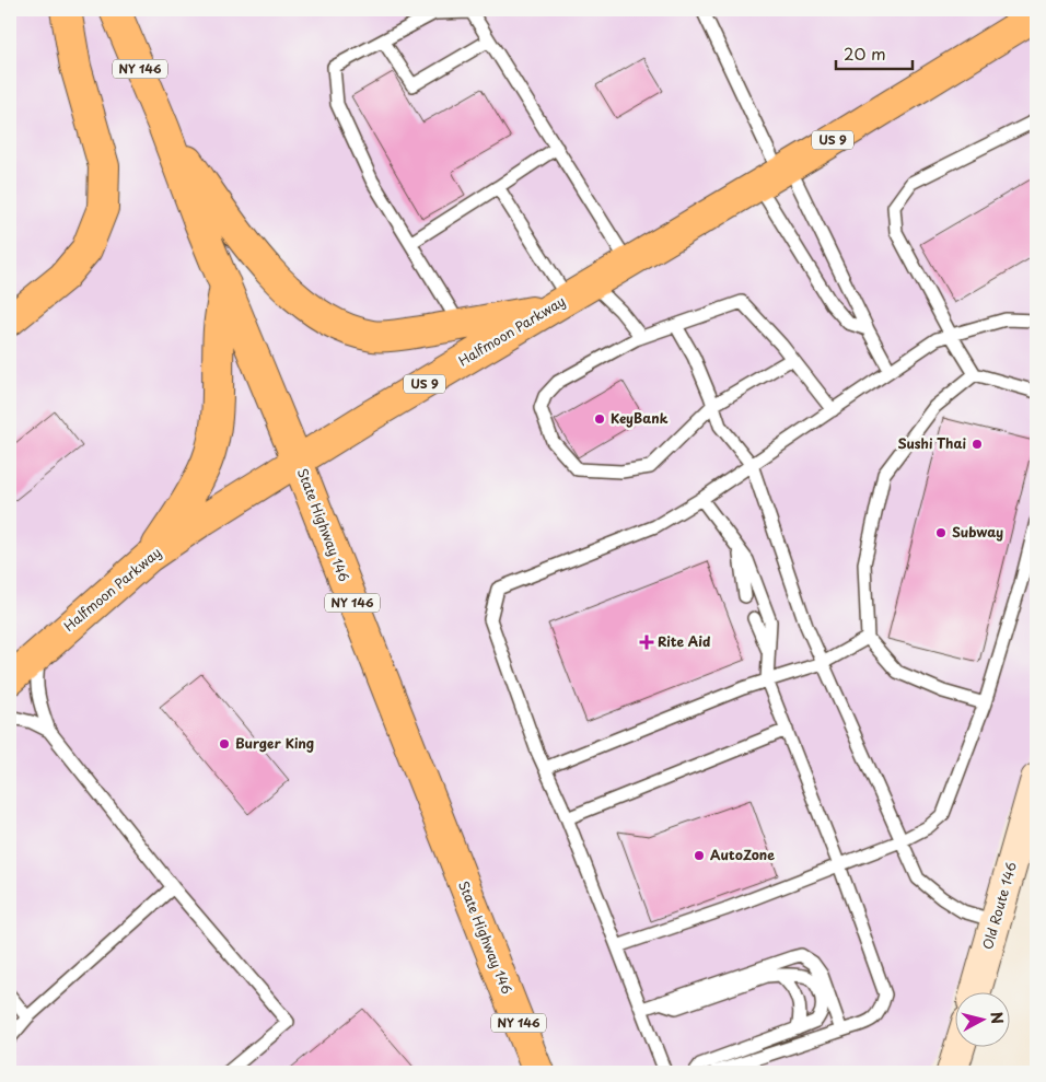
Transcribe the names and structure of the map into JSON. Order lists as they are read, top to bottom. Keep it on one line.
{"streets":{"main road":["NY 146","US 9","Halfmoon Parkway","State Highway 146"],"street":["Old Route 146"]},"crossings":[["Halfmoon Parkway","State Highway 146"]],"places":{"other":["KeyBank","Sushi Thai","Subway","Burger King","AutoZone"],"health":["Rite Aid"]},"scale_bar":"20 m","north":"right"}
